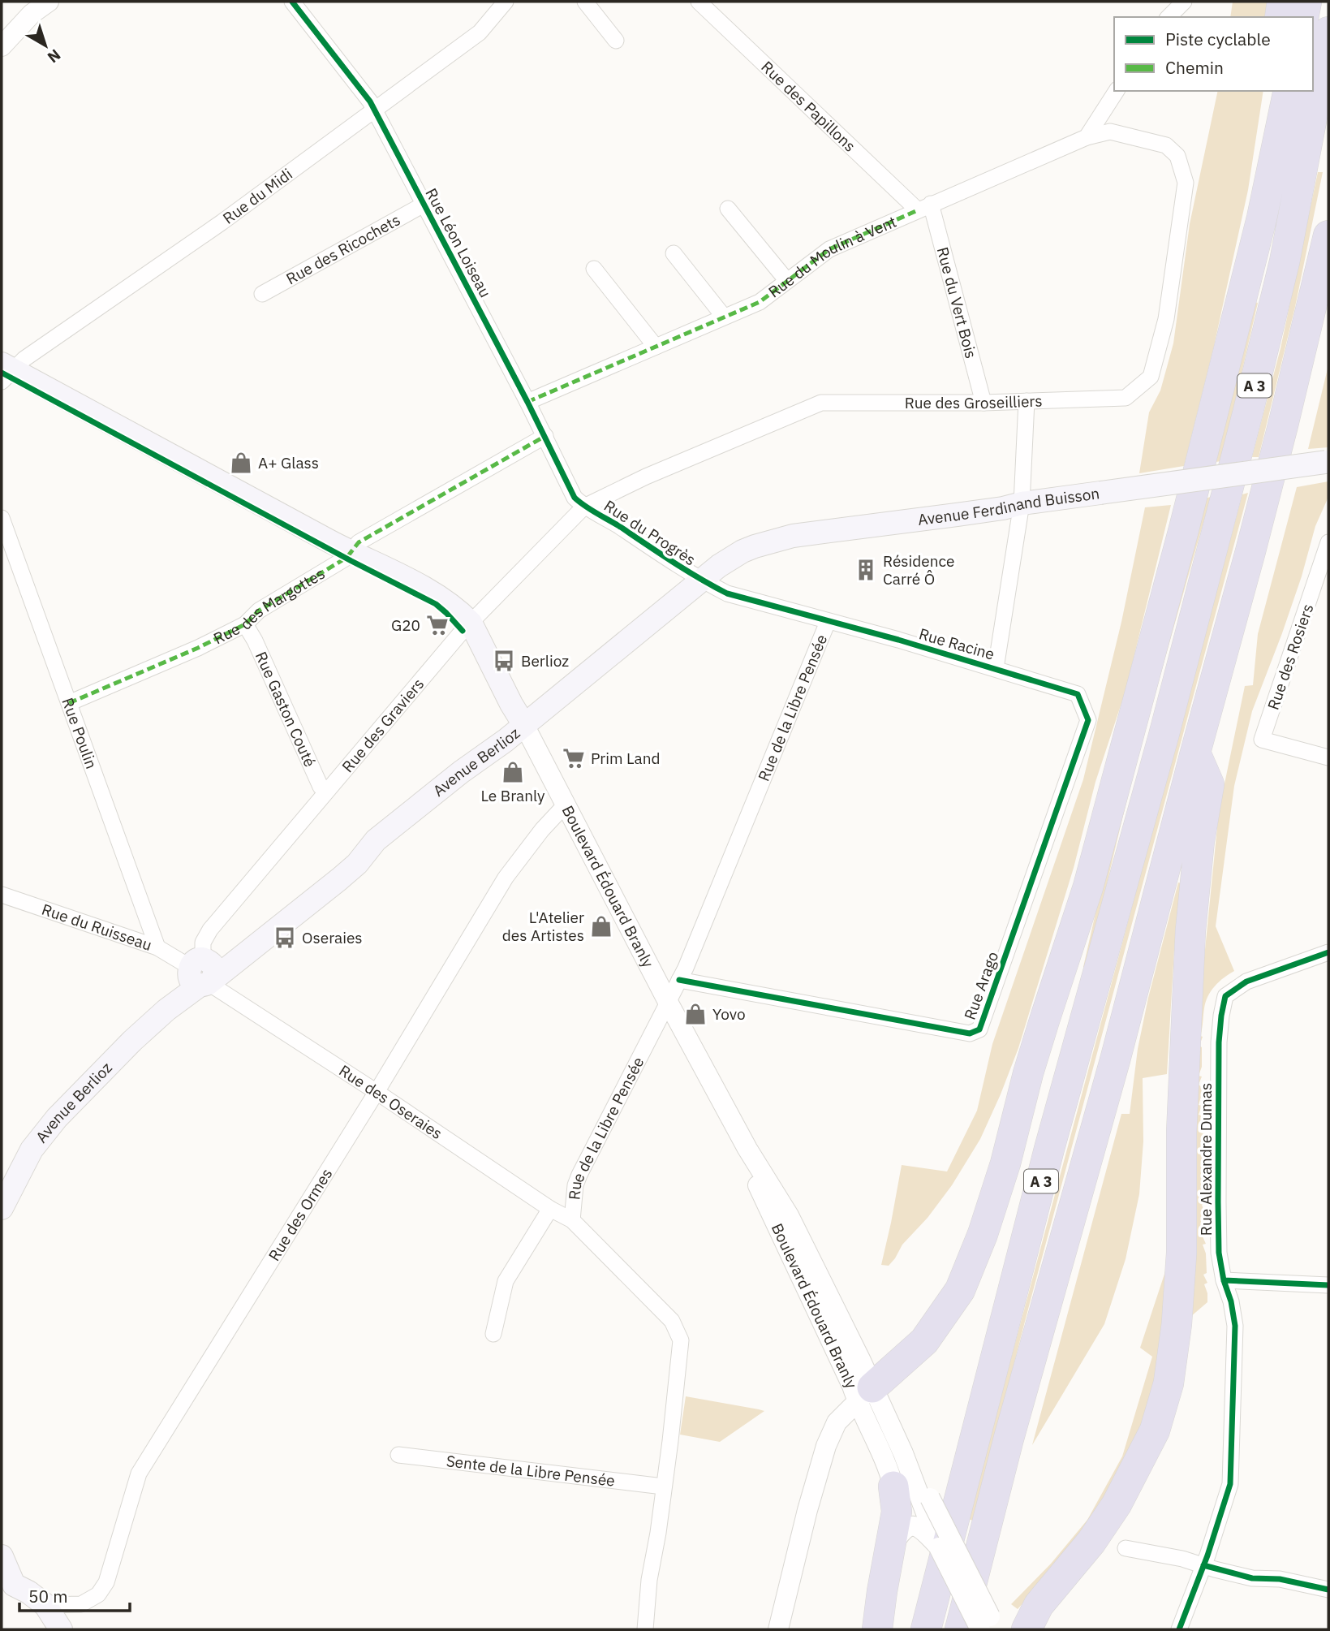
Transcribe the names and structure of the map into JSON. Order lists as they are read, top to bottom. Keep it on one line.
{"streets":{"highway":["A 3"],"main road":["Avenue Ferdinand Buisson","Avenue Berlioz","Boulevard Édouard Branly"],"street":["Rue des Papillons","Rue du Midi","Rue Léon Loiseau","Rue des Ricochets","Rue du Moulin à Vent","Rue du Vert Bois","Rue des Groseilliers","Rue du Progrès","Rue des Margottes","Rue Racine","Rue des Rosiers","Rue Gaston Couté","Rue de la Libre Pensée","Rue des Graviers","Rue Poulin","Rue du Ruisseau","Rue Arago","Rue des Oseraies","Rue Alexandre Dumas","Rue des Ormes","Sente de la Libre Pensée"]},"crossings":[["Rue des Papillons","Rue du Moulin à Vent"],["Rue des Papillons","Rue du Vert Bois"],["Rue du Midi","Rue Léon Loiseau"],["Rue Léon Loiseau","Rue des Ricochets"],["Rue Léon Loiseau","Rue du Moulin à Vent"],["Rue Léon Loiseau","Rue des Groseilliers"],["Rue Léon Loiseau","Rue du Progrès"],["Rue Léon Loiseau","Rue des Margottes"],["Rue Léon Loiseau","Rue des Graviers"],["Rue du Moulin à Vent","Rue du Vert Bois"],["Rue du Moulin à Vent","Rue des Groseilliers"],["Rue du Vert Bois","Rue des Groseilliers"],["Rue des Groseilliers","Rue du Progrès"],["Rue des Groseilliers","Rue des Graviers"],["Avenue Ferdinand Buisson","Rue du Progrès"],["Avenue Ferdinand Buisson","Avenue Berlioz"],["Rue du Progrès","Rue Racine"],["Rue du Progrès","Rue de la Libre Pensée"],["Rue du Progrès","Rue des Graviers"],["Rue du Progrès","Avenue Berlioz"],["Rue des Margottes","Rue Gaston Couté"],["Rue des Margottes","Rue Poulin"],["Rue Racine","Rue de la Libre Pensée"],["Rue Racine","Rue Arago"],["Rue Gaston Couté","Rue des Graviers"],["Rue de la Libre Pensée","Boulevard Édouard Branly"],["Rue de la Libre Pensée","Rue Arago"],["Rue de la Libre Pensée","Rue des Oseraies"],["Rue de la Libre Pensée","Sente de la Libre Pensée"],["Rue des Graviers","Avenue Berlioz"],["Rue des Graviers","Boulevard Édouard Branly"],["Rue des Graviers","Rue du Ruisseau"],["Rue des Graviers","Rue des Oseraies"],["Rue Poulin","Rue du Ruisseau"],["Avenue Berlioz","Boulevard Édouard Branly"],["Avenue Berlioz","Rue du Ruisseau"],["Avenue Berlioz","Rue des Oseraies"],["Boulevard Édouard Branly","Rue des Ormes"],["Rue du Ruisseau","Rue des Oseraies"],["Rue des Oseraies","Rue des Ormes"]],"places":{"shop":["A+ Glass","Le Branly","L'Atelier des Artistes","Yovo"],"building":["Résidence Carré Ô"],"supermarket":["G20","Prim Land"],"bus stop":["Berlioz","Oseraies"]},"legend":["Piste cyclable","Chemin"],"scale_bar":"50 m","north":"bottom right"}
